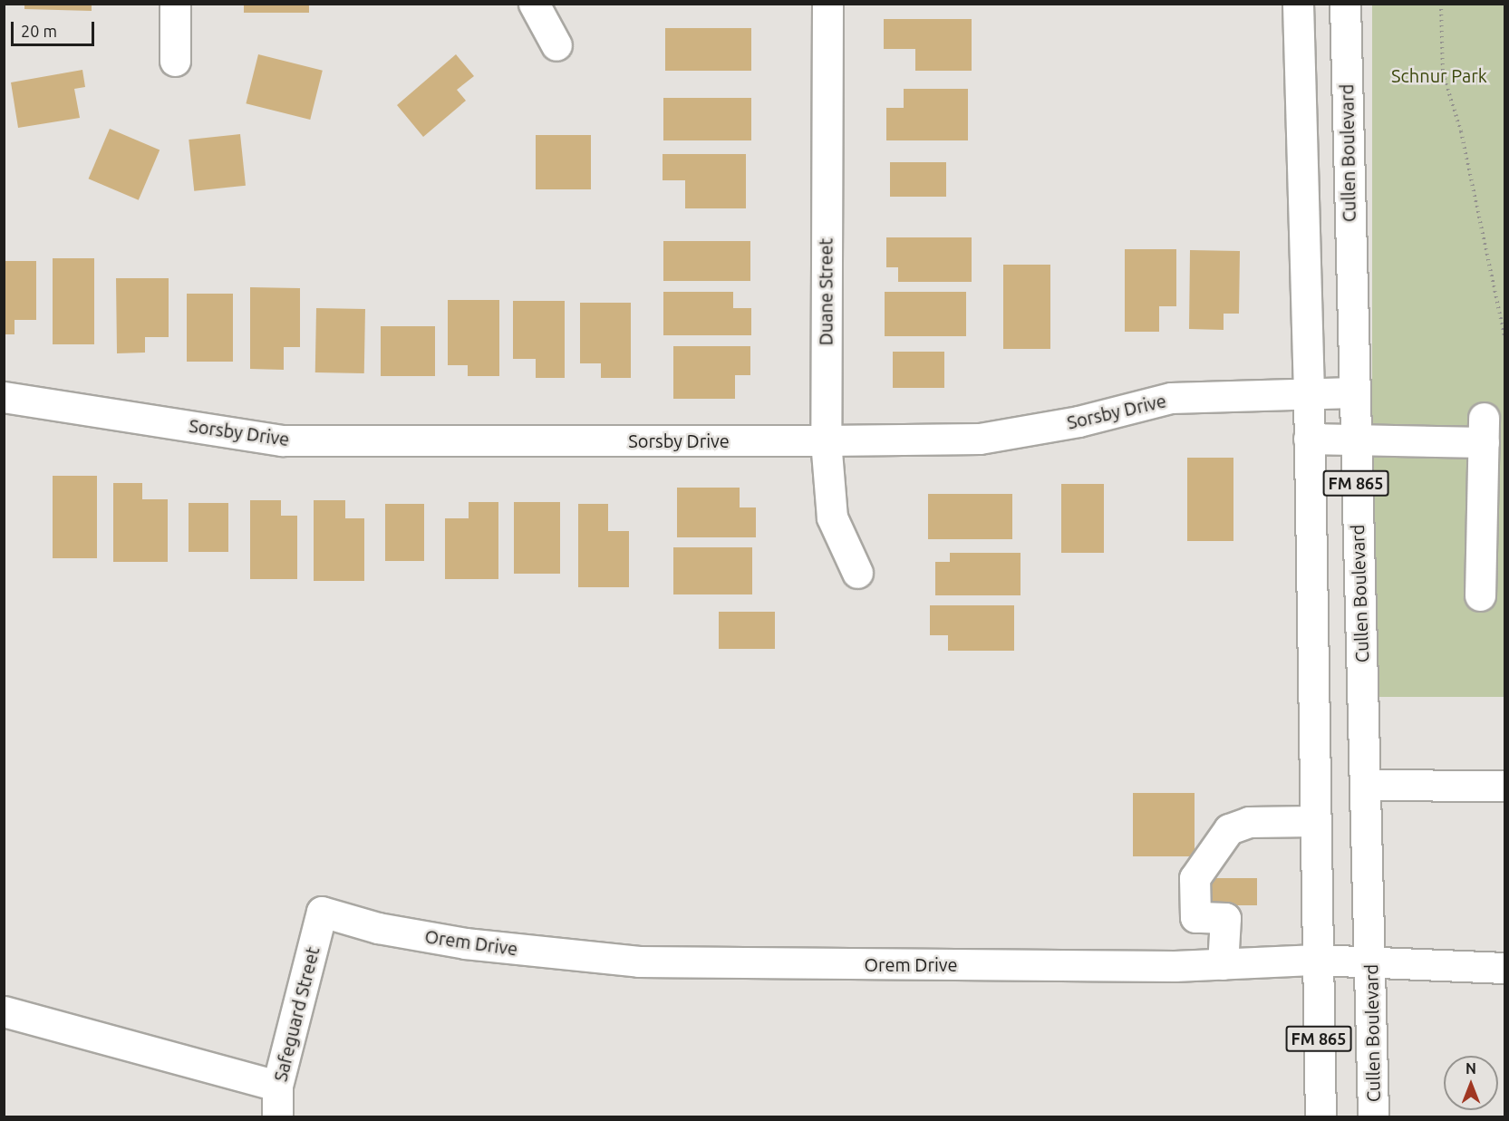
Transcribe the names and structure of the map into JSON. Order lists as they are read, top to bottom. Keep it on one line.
{"streets":{"street":["Cullen Boulevard","Duane Street","Sorsby Drive","FM 865","Orem Drive","Safeguard Street"]},"crossings":[["Cullen Boulevard","Sorsby Drive"],["Cullen Boulevard","Orem Drive"],["Duane Street","Sorsby Drive"],["Sorsby Drive","FM 865"],["FM 865","Orem Drive"],["Orem Drive","Safeguard Street"]],"parks":["Schnur Park"],"scale_bar":"20 m","north":"top"}
